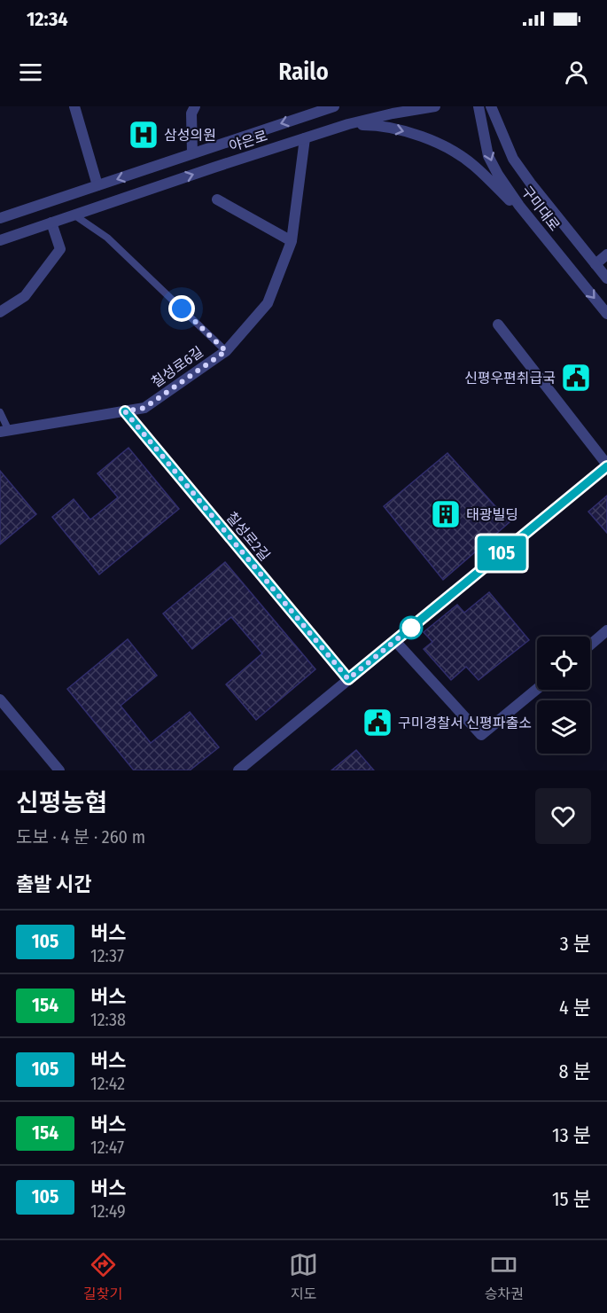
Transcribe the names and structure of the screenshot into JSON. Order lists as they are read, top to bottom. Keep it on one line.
{"streets":{"street":["야은로","구미대로","칠성로6길","칠성로2길"]},"crossings":[["야은로","칠성로6길"],["칠성로6길","칠성로2길"]],"places":{"hospital":["삼성의원"],"public building":["신평우편취급국","구미경찰서 신평파출소"],"building":["태광빌딩"]},"lines":["bus line 105"],"page":{"status":"12:34","header":"Railo","on_map":"105","heading":[["신평농협","도보 · 4 분 · 260 m"],"출발 시간"],"list":[{"mark":"105","name":"버스","note":"12:37","value":"3 분"},{"mark":"154","name":"버스","note":"12:38","value":"4 분"},{"mark":"105","name":"버스","note":"12:42","value":"8 분"},{"mark":"154","name":"버스","note":"12:47","value":"13 분"},{"mark":"105","name":"버스","note":"12:49","value":"15 분"}],"tabs":["길찾기","지도","승차권"]}}
